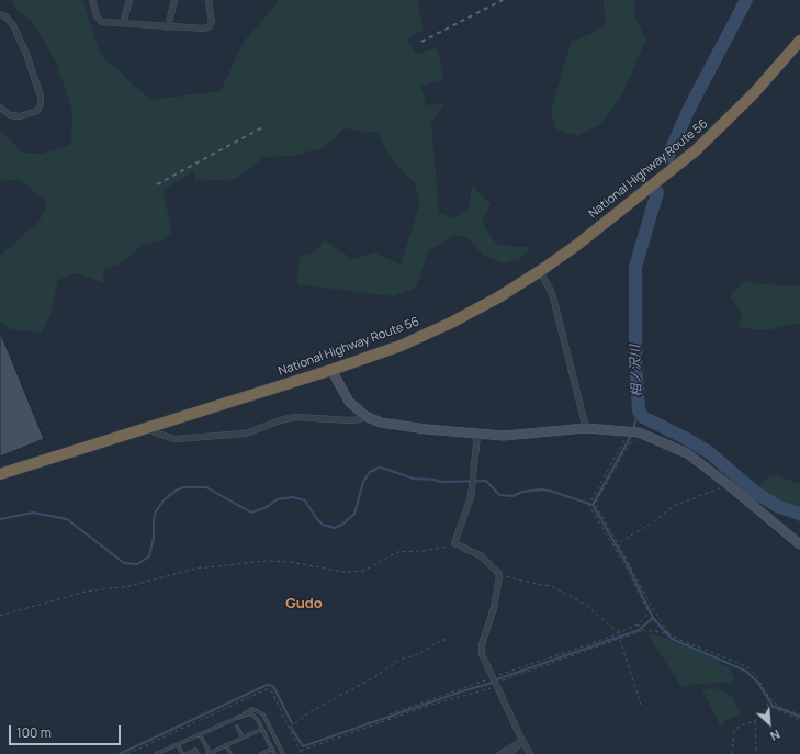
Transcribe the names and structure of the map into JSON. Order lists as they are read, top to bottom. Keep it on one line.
{"streets":{"highway":["National Highway Route 56"]},"districts":["Gudo"],"water":["相ノ沢川"],"scale_bar":"100 m","north":"bottom right"}
